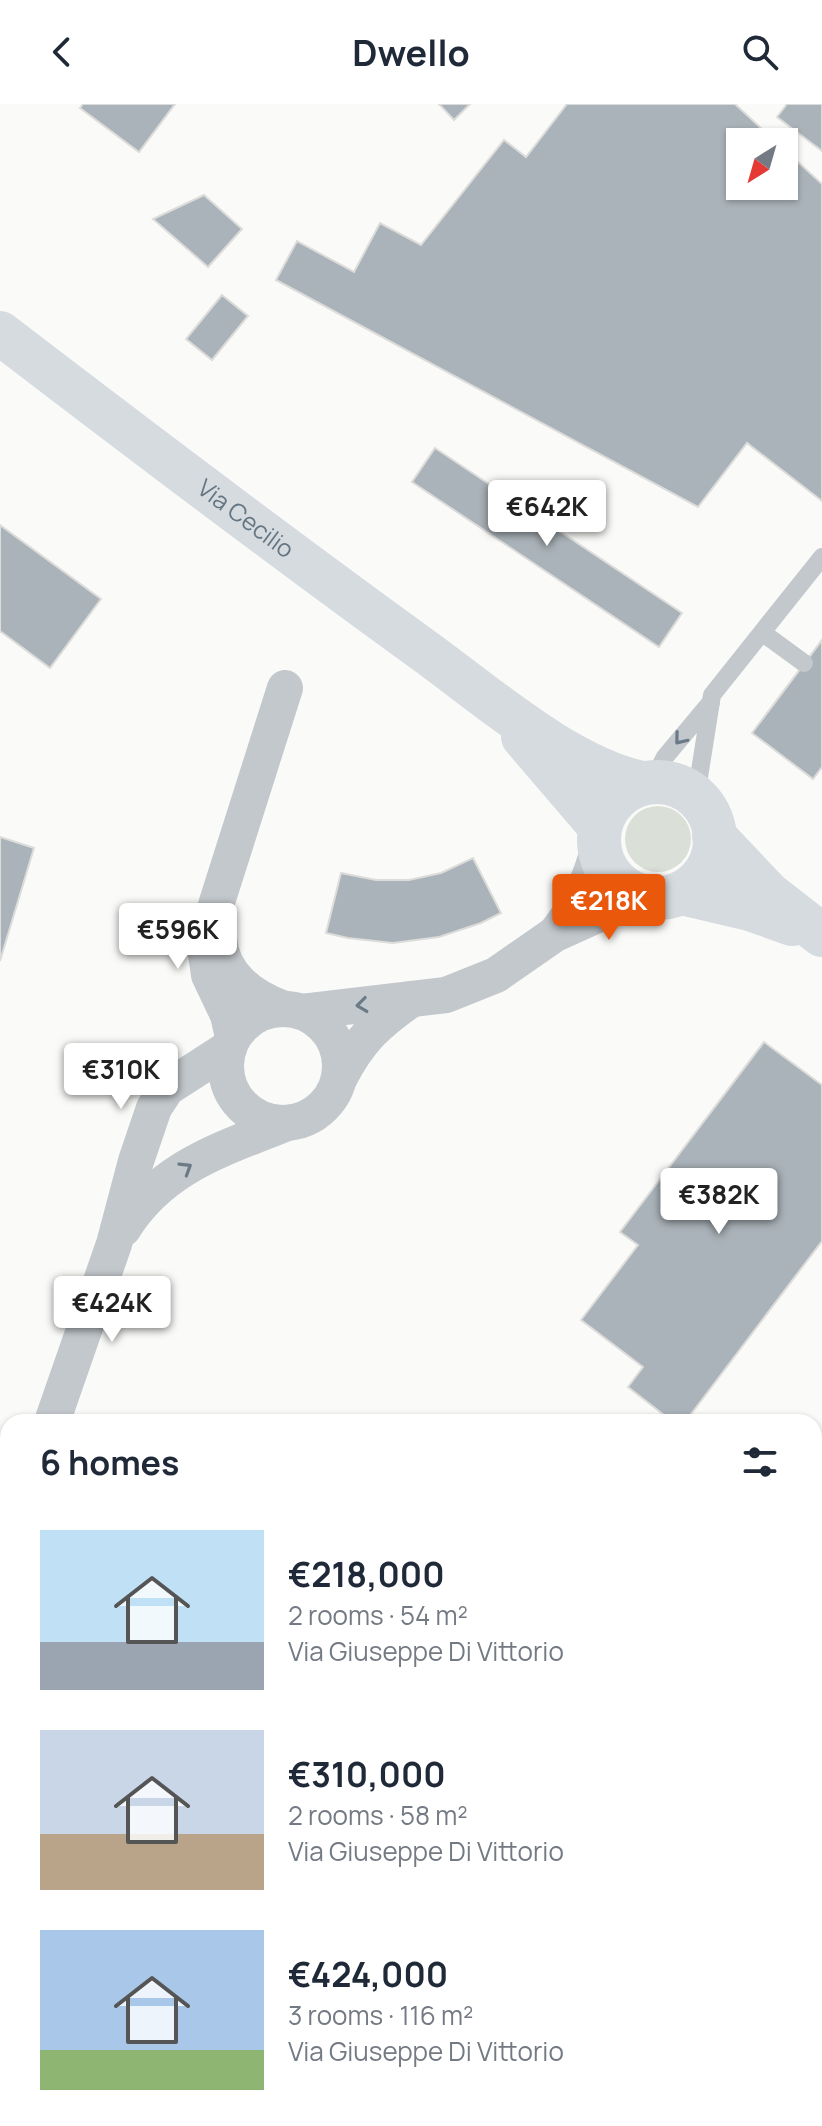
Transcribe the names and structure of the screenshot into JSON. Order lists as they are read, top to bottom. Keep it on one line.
{"streets":{"main road":["Via Cecilio"]},"north":"bottom left","page":{"header":"Dwello","price":["€642K","€218K","€596K","€310K","€382K","€424K"],"heading":"6 homes","list":[{"name":"€218,000","note":"2 rooms · 54 m² · Via Giuseppe Di Vittorio"},{"name":"€310,000","note":"2 rooms · 58 m² · Via Giuseppe Di Vittorio"},{"name":"€424,000","note":"3 rooms · 116 m² · Via Giuseppe Di Vittorio"}]}}
